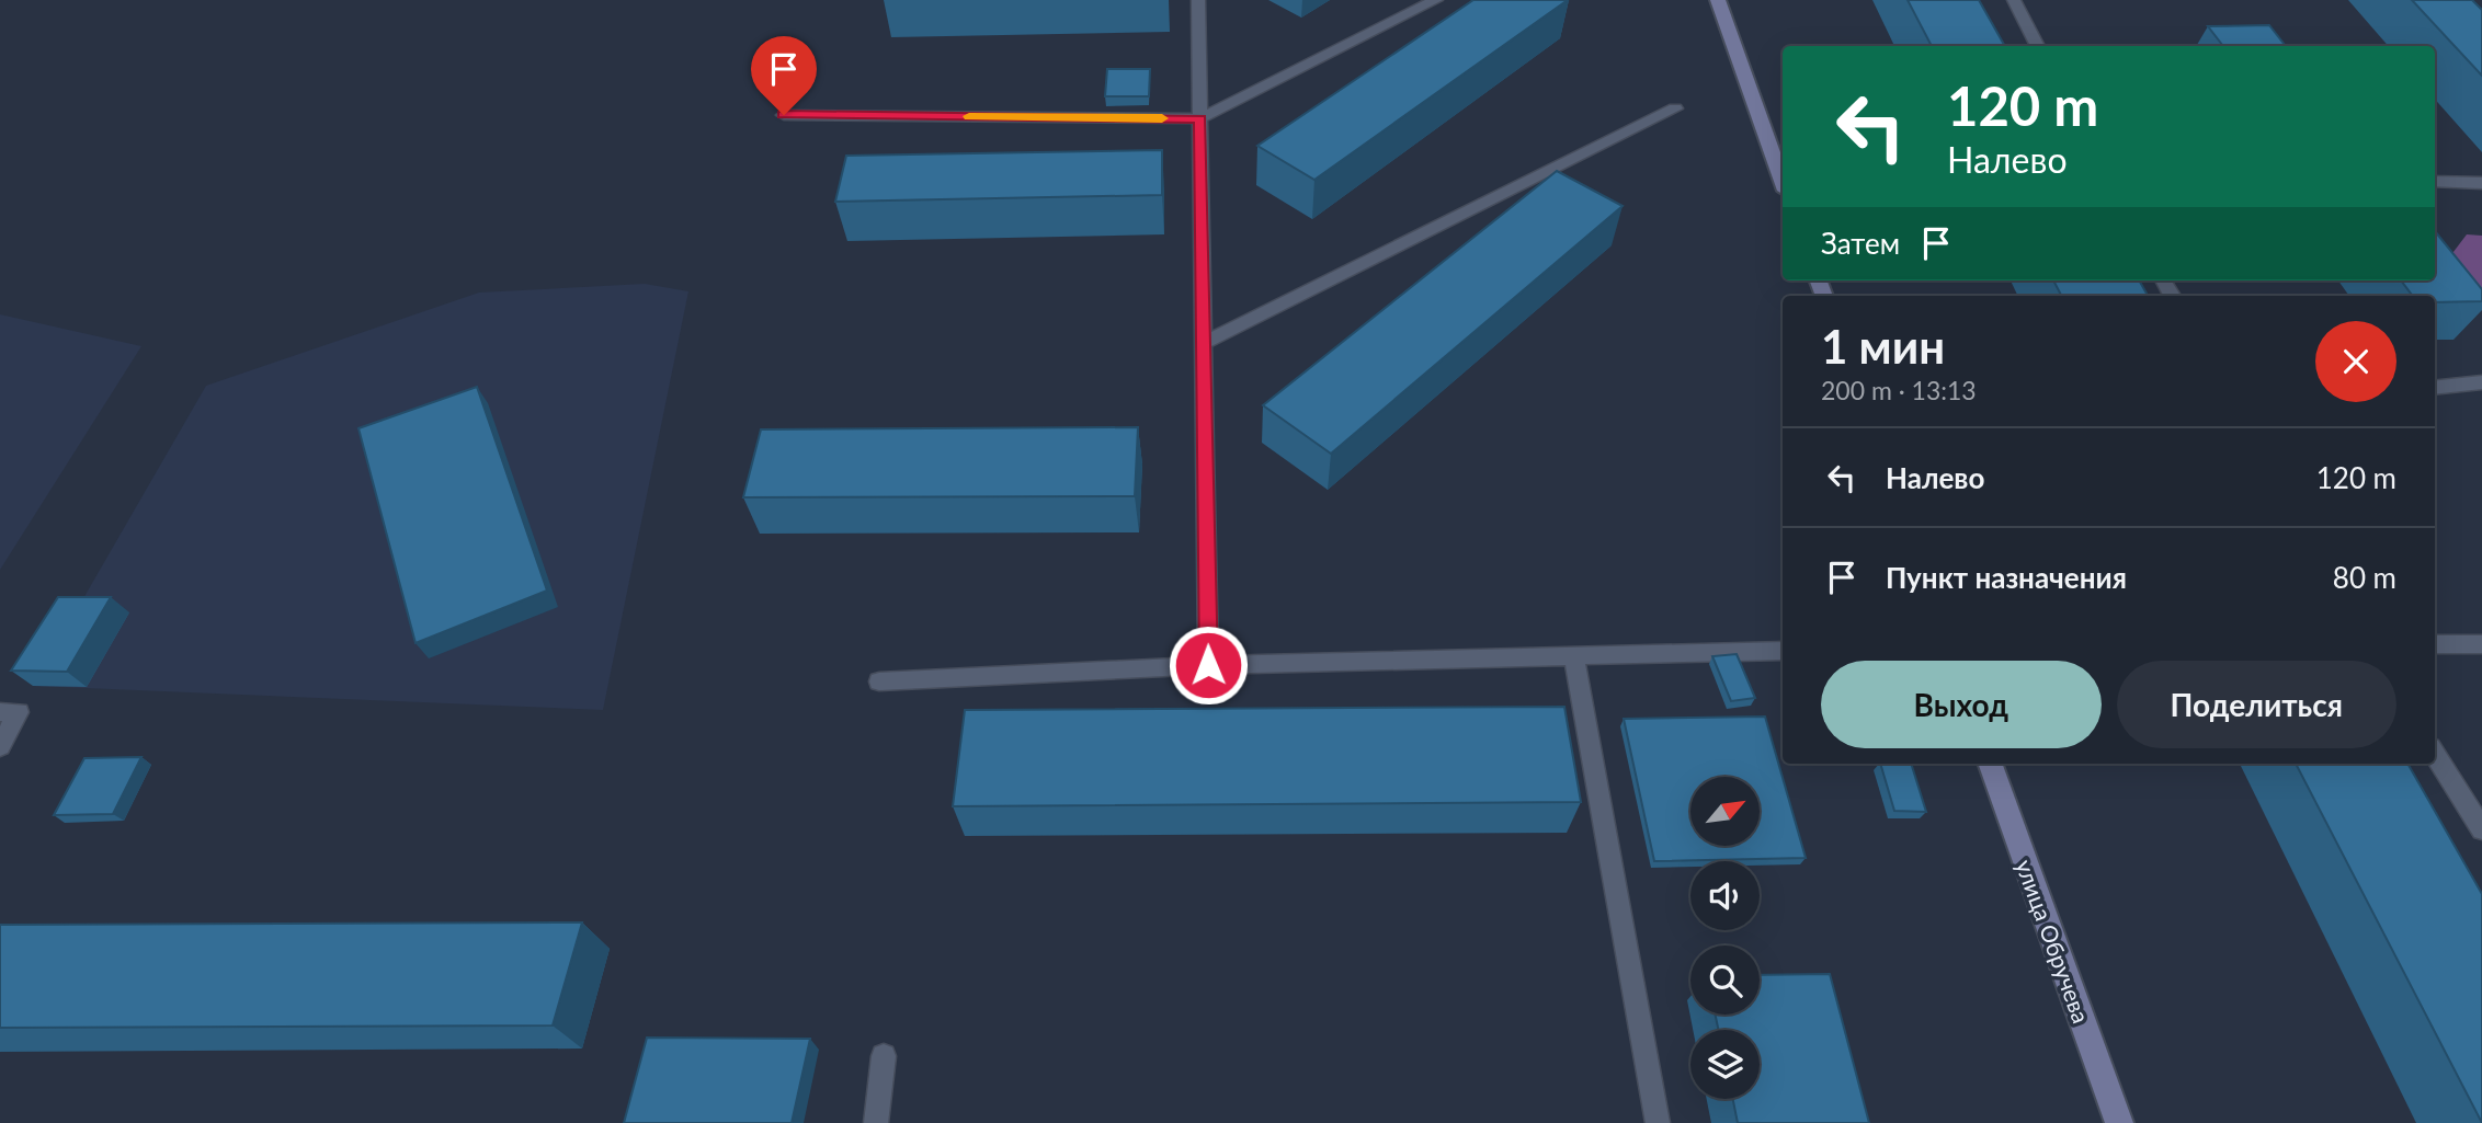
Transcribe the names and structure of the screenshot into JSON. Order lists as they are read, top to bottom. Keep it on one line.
{"streets":{"main road":["улица Обручева"]},"north":"top right","page":{"turn":["120 m","Налево"],"then":"Затем","heading":["1 мин","200 m · 13:13"],"list":[{"name":"Налево","value":"120 m"},{"name":"Пункт назначения","value":"80 m"}],"buttons":["Выход","Поделиться"]}}
